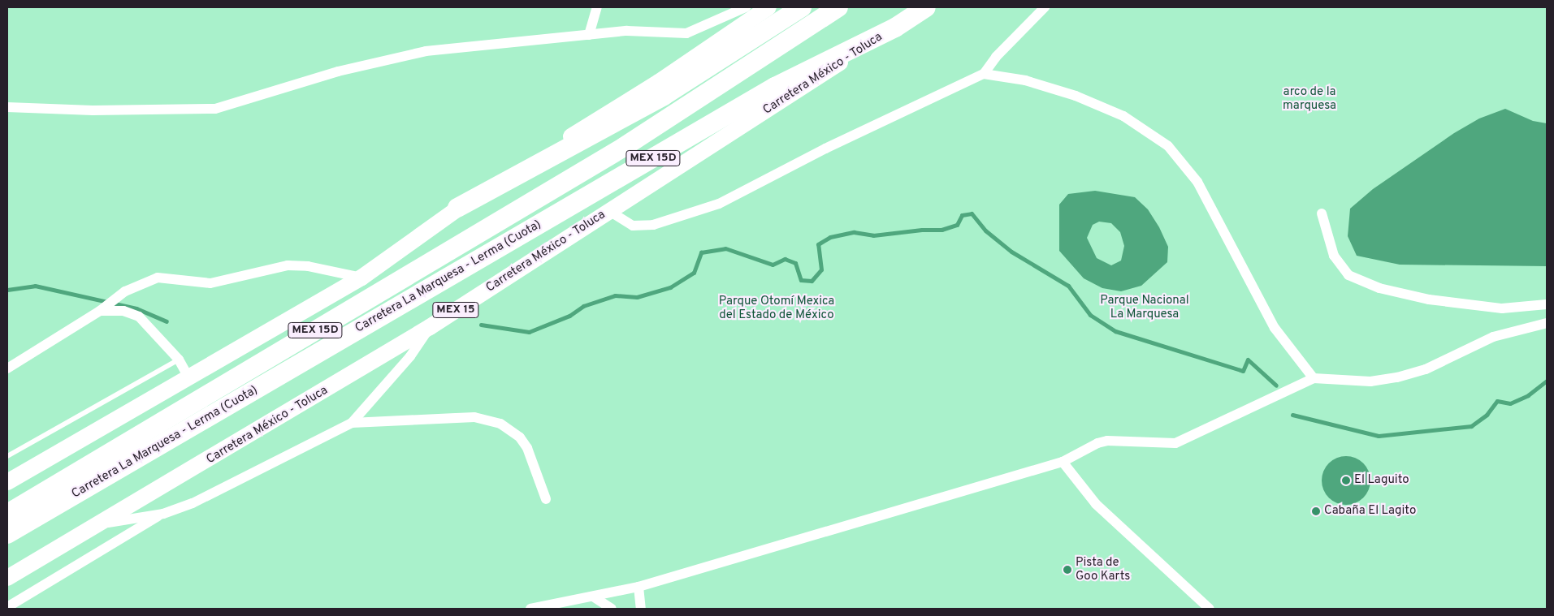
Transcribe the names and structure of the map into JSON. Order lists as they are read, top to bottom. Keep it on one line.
{"streets":{"highway":["MEX 15D","Carretera La Marquesa - Lerma (Cuota)"],"main road":["Carretera México - Toluca","MEX 15"]},"crossings":[["Carretera México - Toluca","MEX 15D"],["Carretera México - Toluca","Carretera La Marquesa - Lerma (Cuota)"],["MEX 15D","Carretera La Marquesa - Lerma (Cuota)"]],"parks":["arco de la marquesa","Parque Nacional La Marquesa","Parque Otomí Mexica del Estado de México"],"places":["El Laguito","Cabaña El Lagito","Pista de Goo Karts"]}
